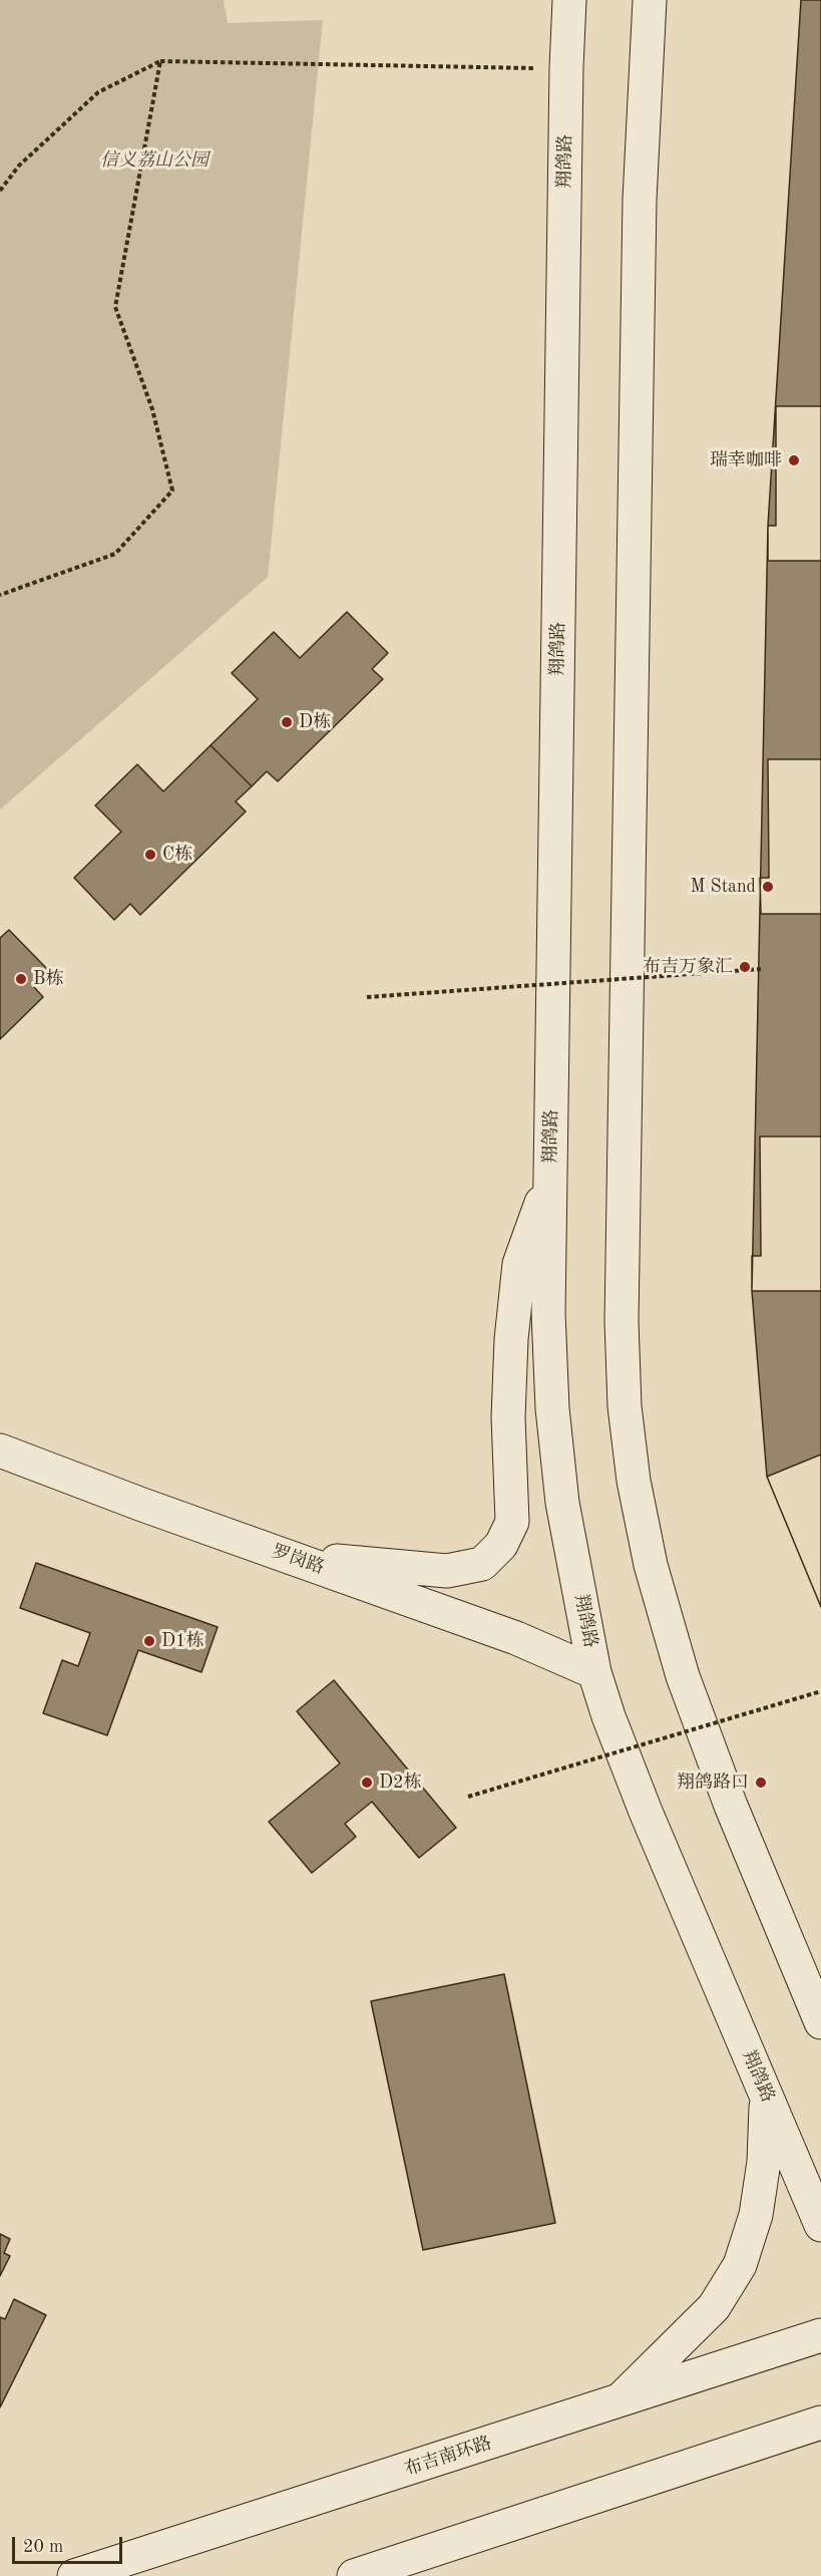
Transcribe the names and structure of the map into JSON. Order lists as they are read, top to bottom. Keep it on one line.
{"streets":{"street":["翔鸽路","罗岗路","布吉南环路"]},"crossings":[["翔鸽路","罗岗路"]],"parks":["信义荔山公园"],"places":["瑞幸咖啡","D栋","C栋","M Stand","布吉万象汇","B栋","D1栋","D2栋","翔鸽路口"],"scale_bar":"20 m"}
